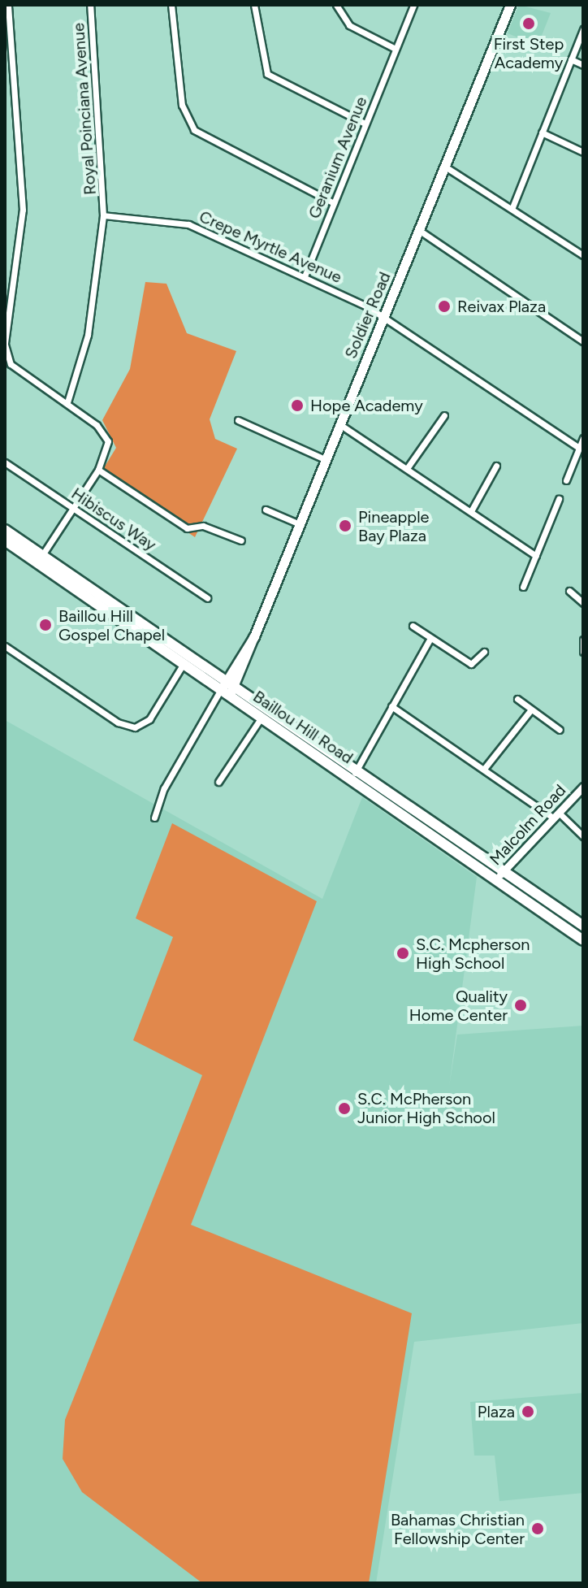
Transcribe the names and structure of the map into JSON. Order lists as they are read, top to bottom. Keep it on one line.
{"streets":{"main road":["Soldier Road","Baillou Hill Road"],"street":["Royal Poinciana Avenue","Geranium Avenue","Crepe Myrtle Avenue","Hibiscus Way","Malcolm Road"]},"crossings":[["Royal Poinciana Avenue","Crepe Myrtle Avenue"],["Geranium Avenue","Crepe Myrtle Avenue"],["Crepe Myrtle Avenue","Soldier Road"],["Soldier Road","Baillou Hill Road"],["Baillou Hill Road","Malcolm Road"]],"places":["First Step Academy","Reivax Plaza","Hope Academy","Pineapple Bay Plaza","Baillou Hill Gospel Chapel","S.C. Mcpherson High School","Quality Home Center","S.C. McPherson Junior High School","Plaza","Bahamas Christian Fellowship Center"]}
